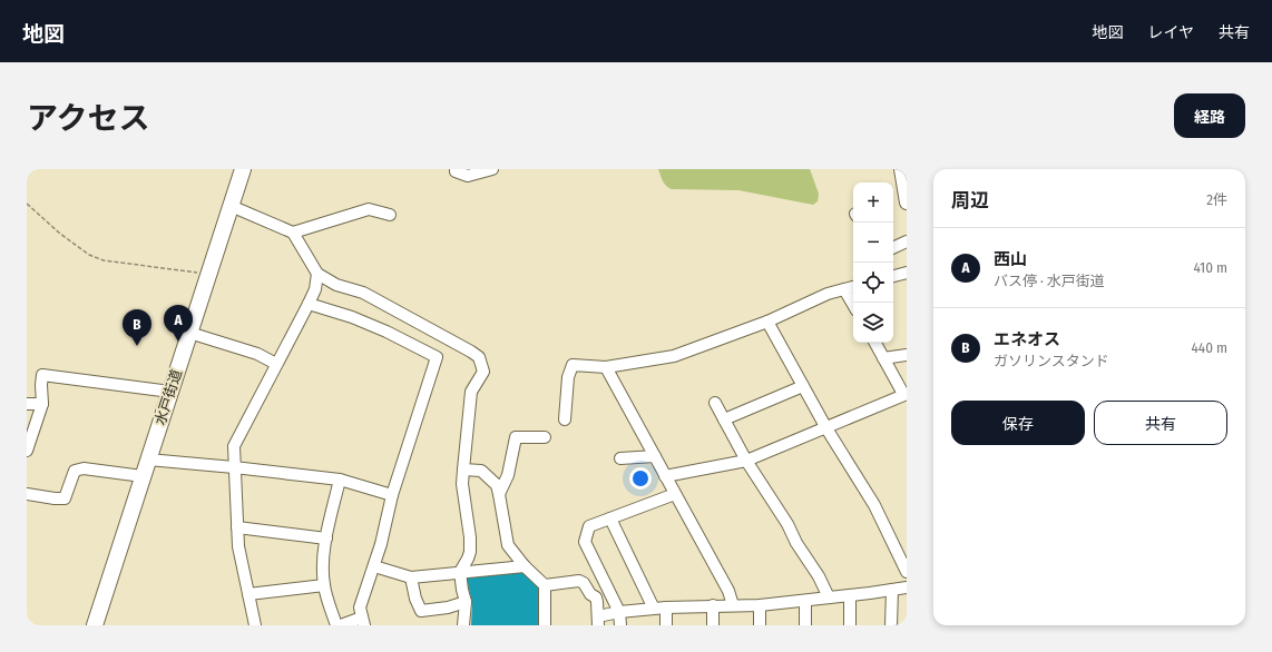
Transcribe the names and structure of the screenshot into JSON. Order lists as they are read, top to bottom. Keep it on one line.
{"streets":{"highway":["水戸街道"]},"page":{"header":"地図","nav":["地図","レイヤ","共有"],"title":"アクセス","buttons":["経路",["保存","共有"]],"heading":["周辺","2件"],"map_buttons":["+","−"],"list":[{"mark":"A","name":"西山","note":"バス停 · 水戸街道","value":"410 m"},{"mark":"B","name":"エネオス","note":"ガソリンスタンド","value":"440 m"}],"pins":["A","B"]}}
